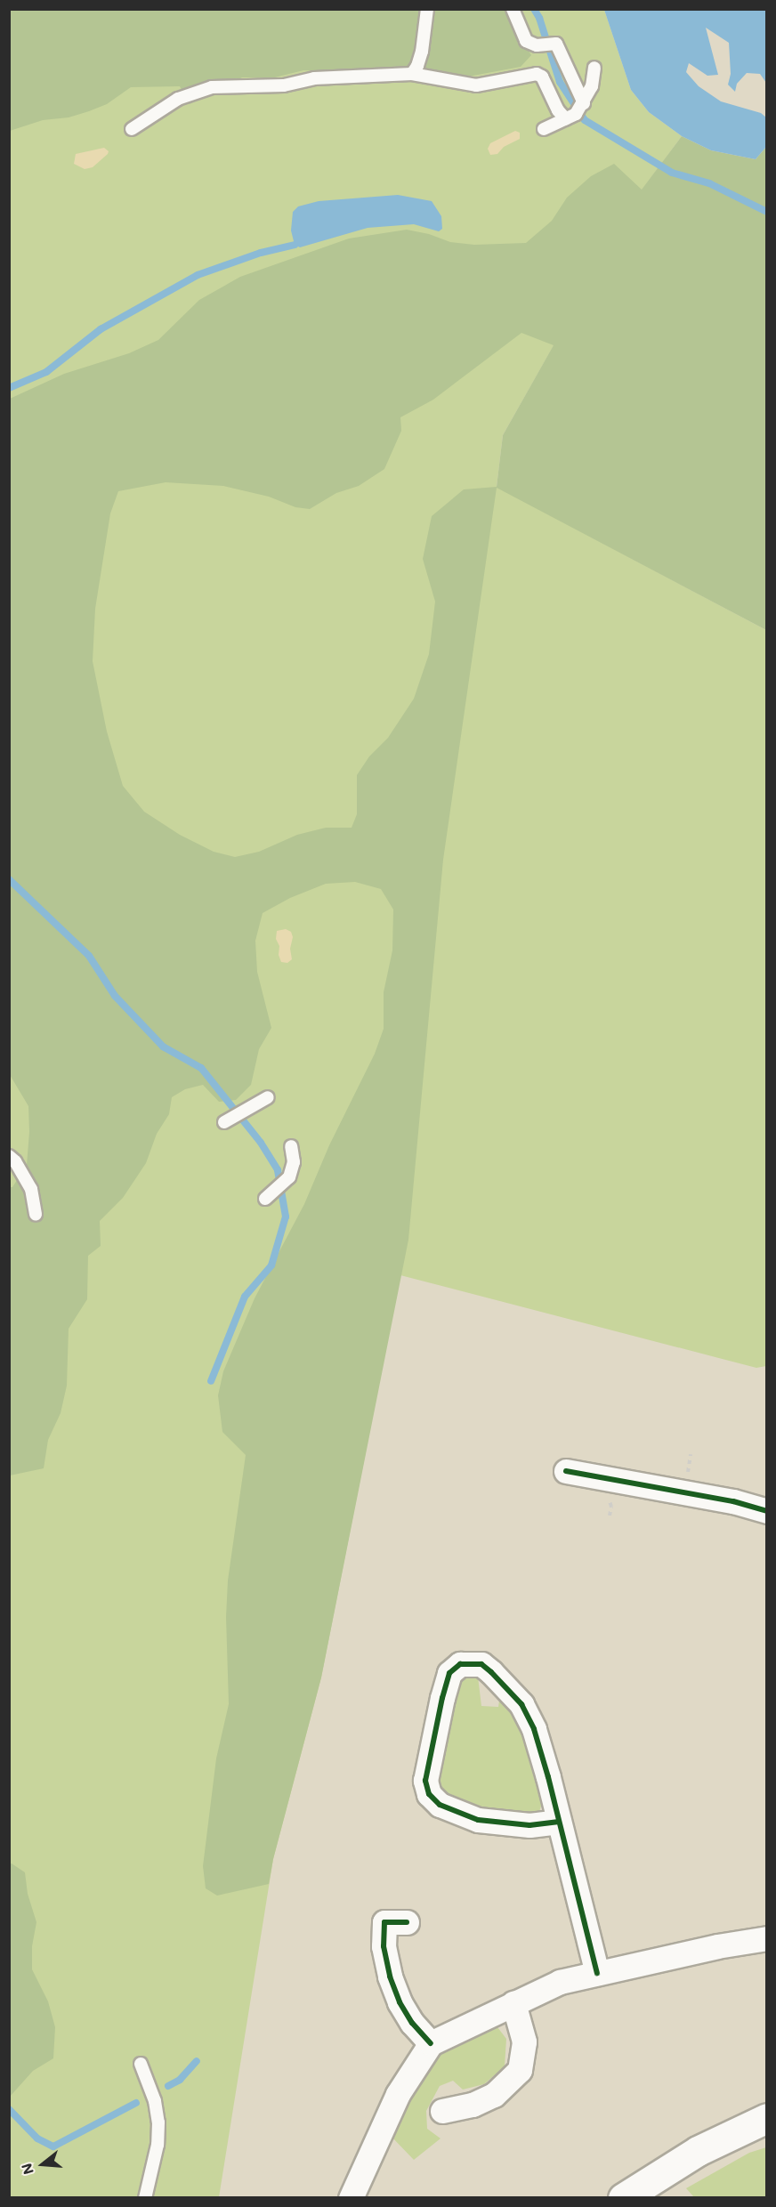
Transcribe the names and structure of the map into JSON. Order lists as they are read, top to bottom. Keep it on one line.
{"north":"left"}
